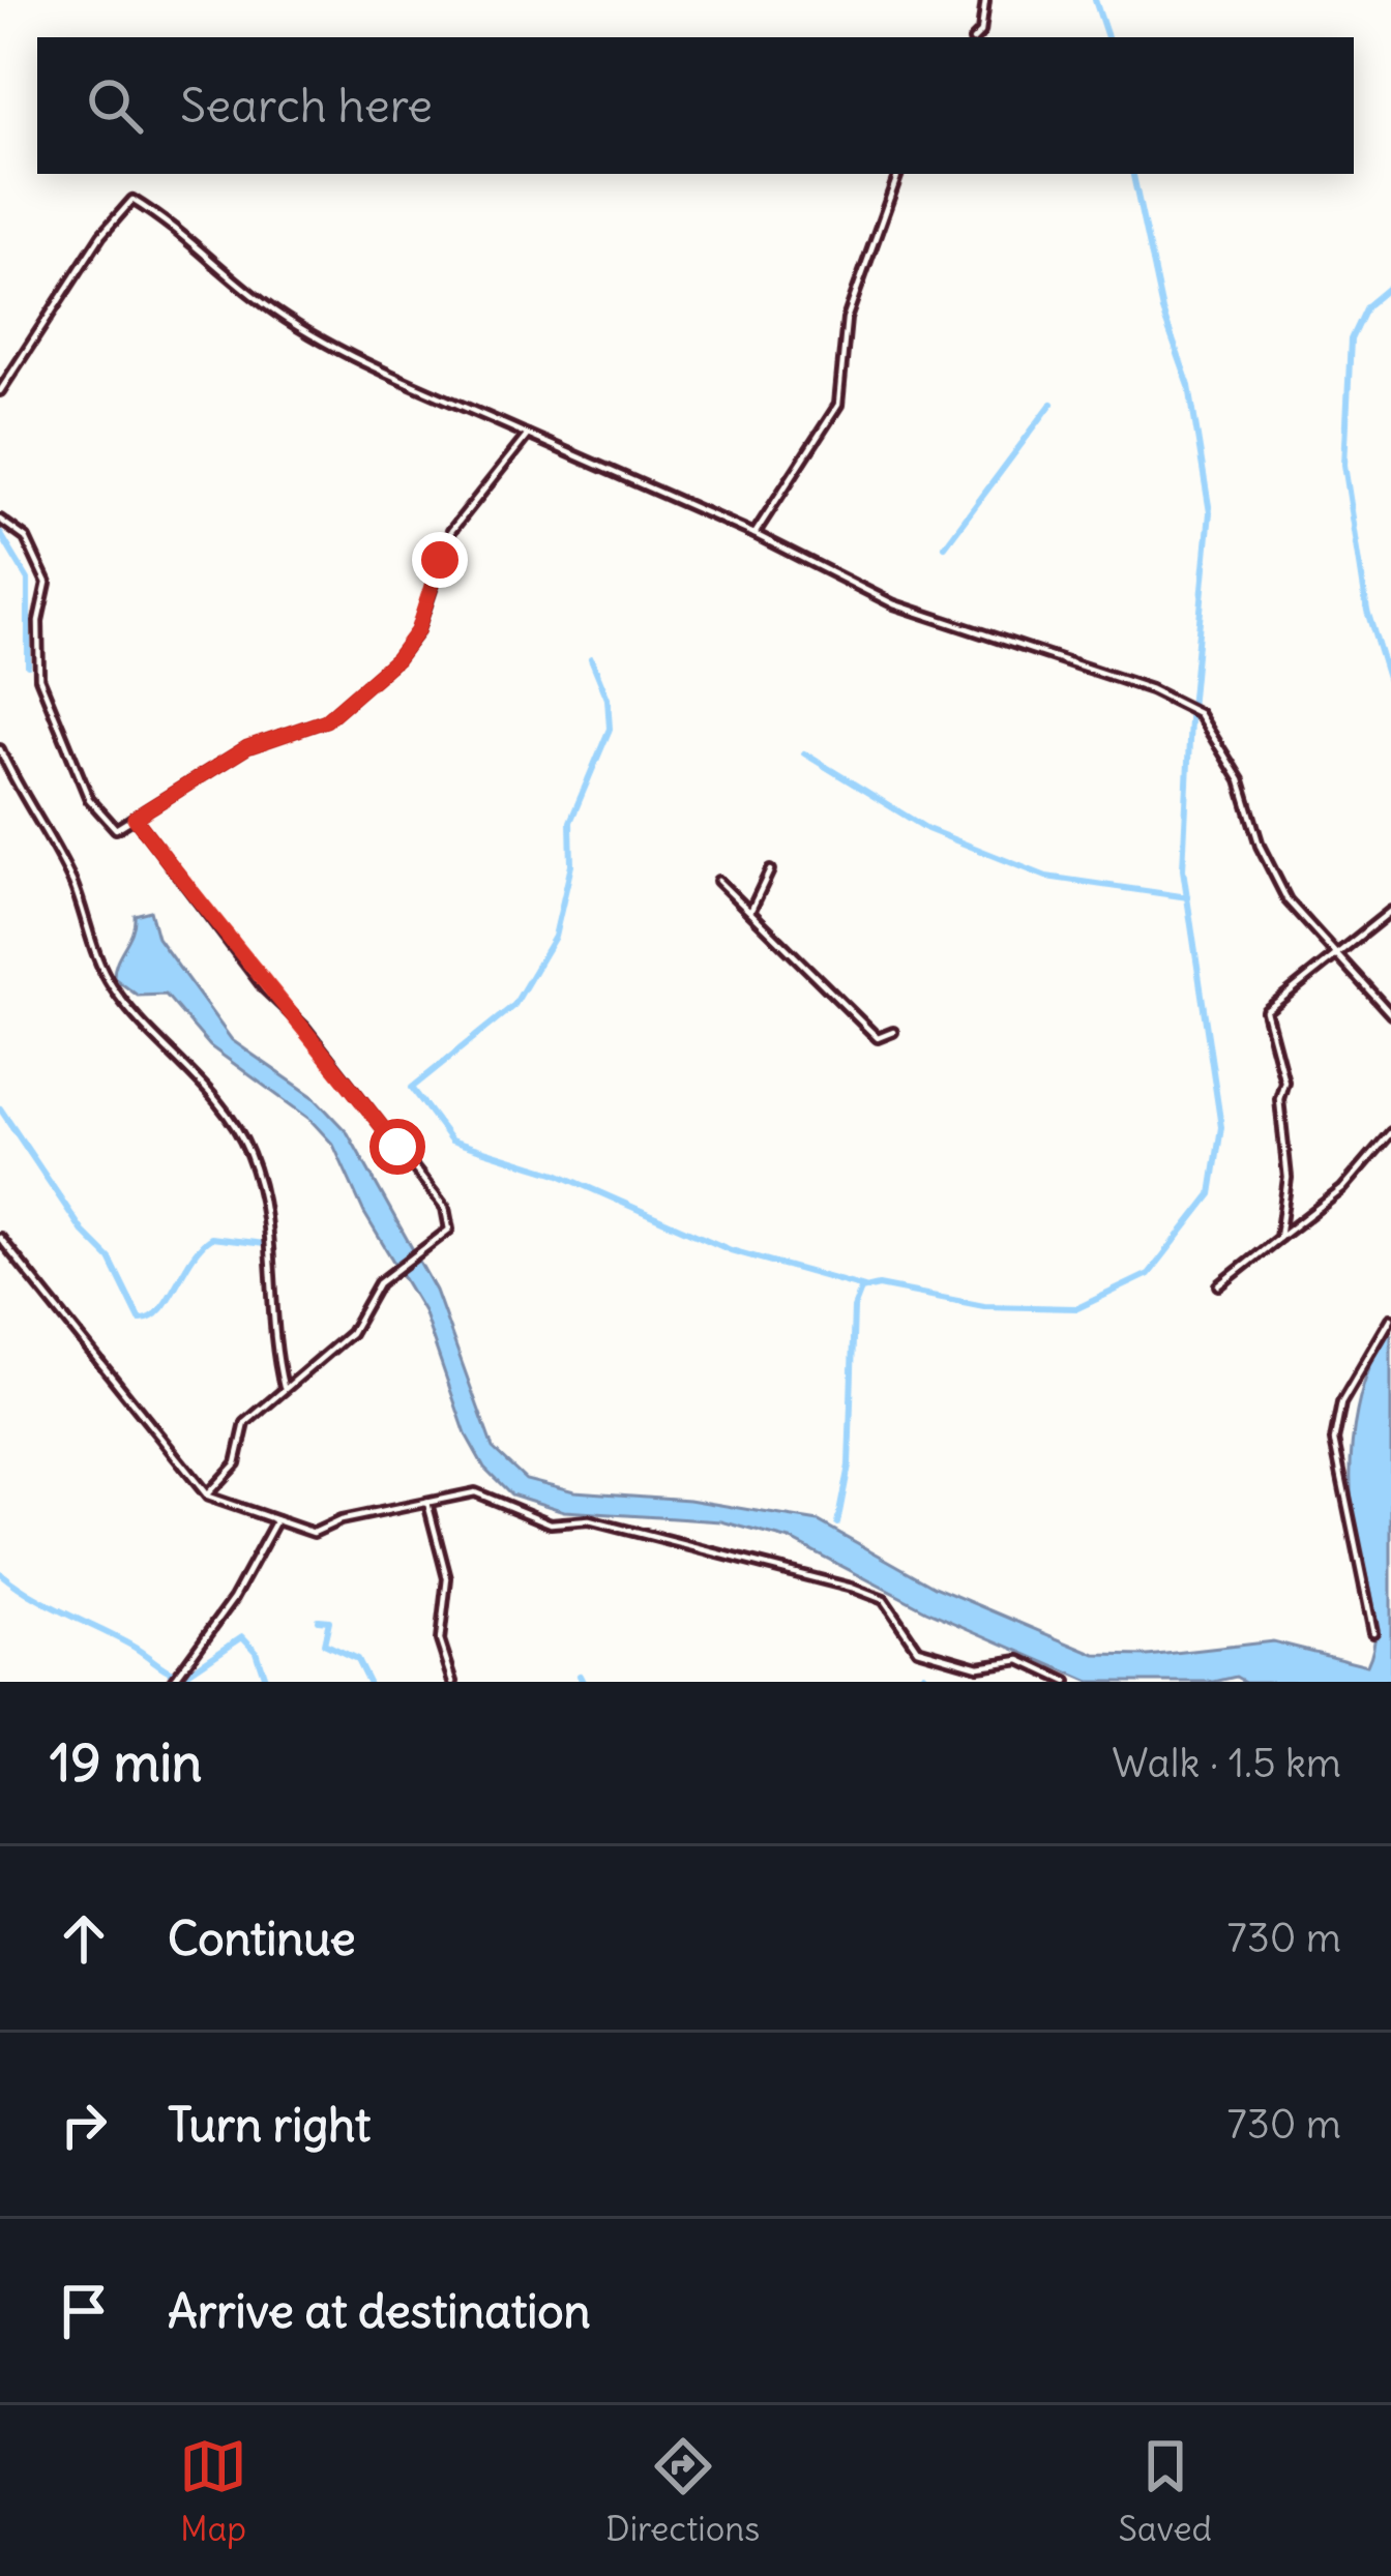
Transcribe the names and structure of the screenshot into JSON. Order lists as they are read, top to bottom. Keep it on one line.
{"page":{"search":"Search here","heading":["19 min","Walk · 1.5 km"],"list":[["Continue","730 m"],["Turn right","730 m"],"Arrive at destination"],"nav":["Map","Directions","Saved"]}}
